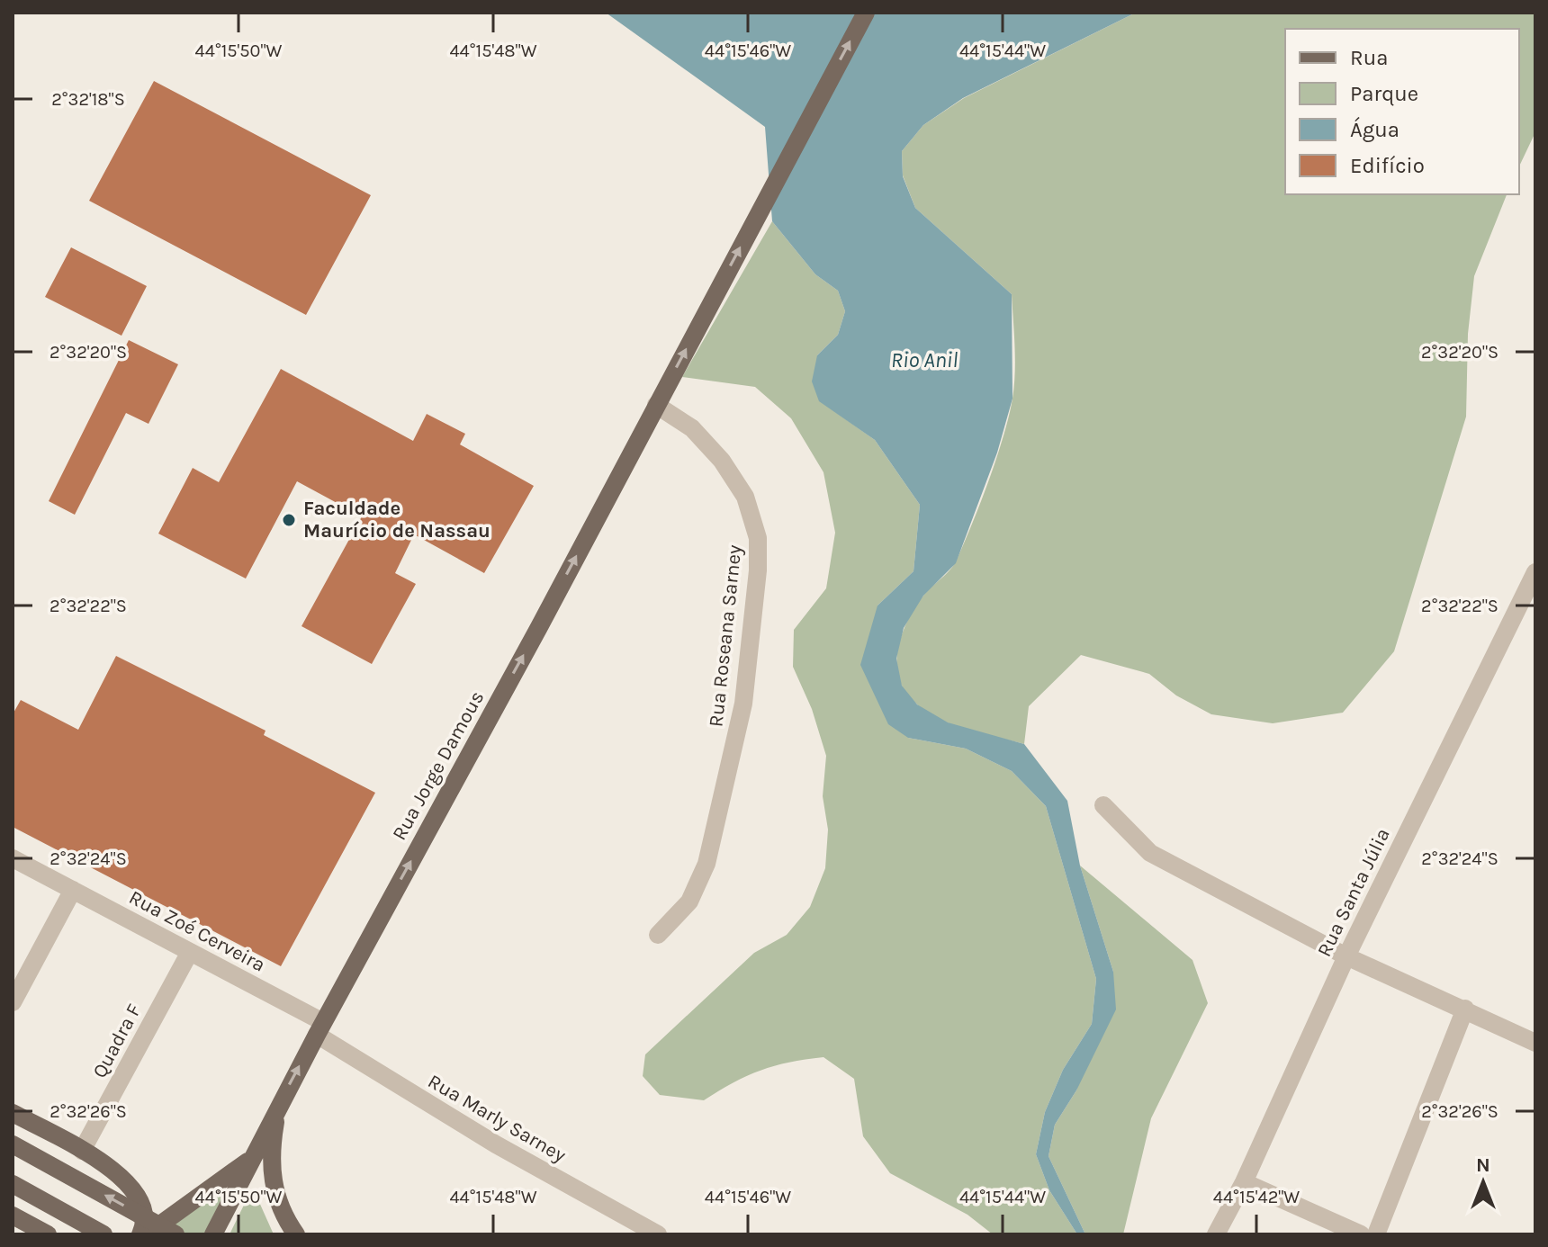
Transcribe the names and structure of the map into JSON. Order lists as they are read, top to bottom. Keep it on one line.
{"streets":{"main road":["Rua Jorge Damous"],"street":["Rua Roseana Sarney","Rua Santa Júlia","Rua Zoé Cerveira","Quadra F","Rua Marly Sarney"]},"crossings":[["Rua Roseana Sarney","Rua Jorge Damous"],["Rua Jorge Damous","Rua Zoé Cerveira"],["Rua Jorge Damous","Rua Marly Sarney"],["Rua Zoé Cerveira","Quadra F"],["Rua Zoé Cerveira","Rua Marly Sarney"]],"one_way":["Rua Jorge Damous"],"water":["Rio Anil"],"places":["Faculdade Maurício de Nassau"],"legend":["Rua","Parque","Água","Edifício"],"north":"top","coordinates":["44°15'50\"W","44°15'48\"W","44°15'46\"W","44°15'44\"W","2°32'18\"S","2°32'20\"S","2°32'22\"S","2°32'24\"S","2°32'26\"S","44°15'42\"W"]}
